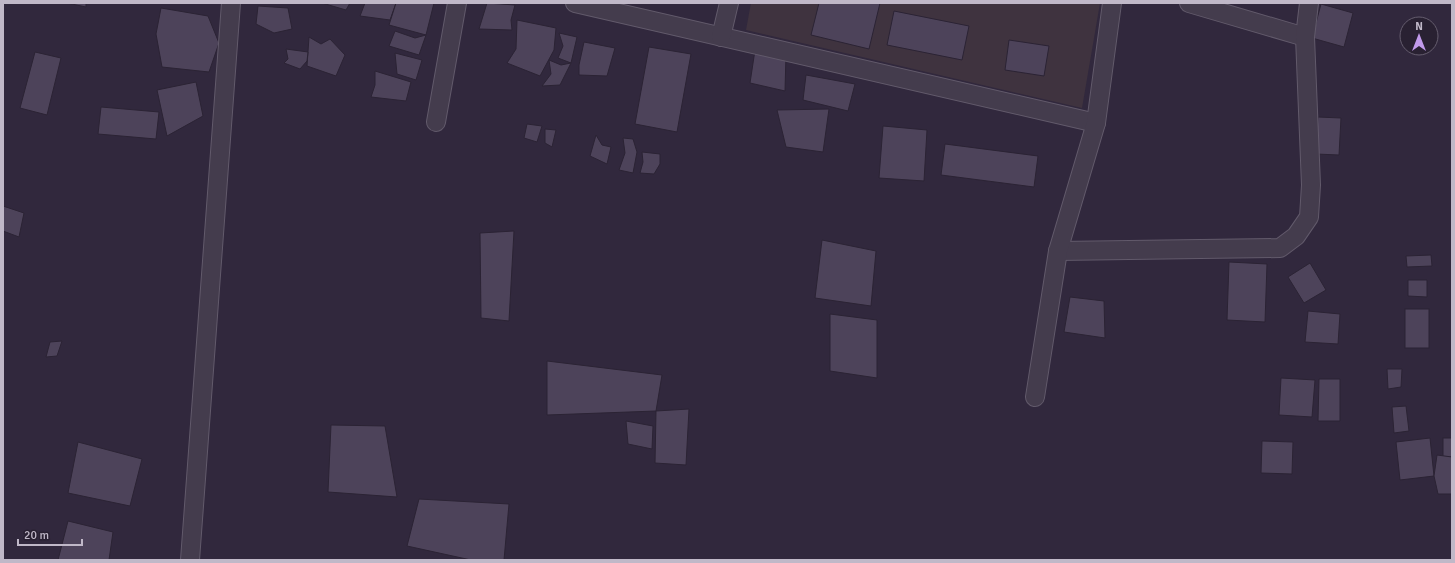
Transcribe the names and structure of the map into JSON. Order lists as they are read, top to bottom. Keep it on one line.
{"scale_bar":"20 m","north":"top"}
